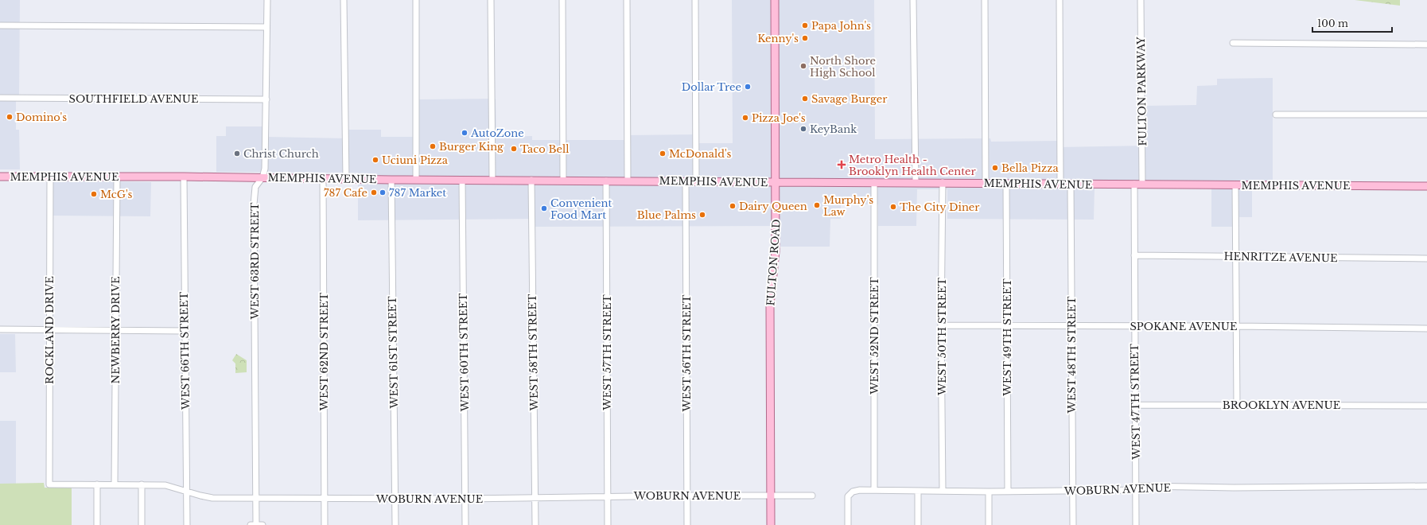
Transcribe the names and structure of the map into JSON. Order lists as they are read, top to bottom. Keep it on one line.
{"streets":{"main road":["MEMPHIS AVENUE","FULTON ROAD"],"street":["FULTON PARKWAY","SOUTHFIELD AVENUE","HENRITZE AVENUE","WEST 63RD STREET","SPOKANE AVENUE","ROCKLAND DRIVE","NEWBERRY DRIVE","WEST 52ND STREET","WEST 50TH STREET","WEST 49TH STREET","WEST 66TH STREET","WEST 62ND STREET","WEST 61ST STREET","WEST 60TH STREET","WEST 58TH STREET","WEST 57TH STREET","WEST 56TH STREET","WEST 48TH STREET","WEST 47TH STREET","BROOKLYN AVENUE","WOBURN AVENUE"]},"crossings":[["FULTON PARKWAY","MEMPHIS AVENUE"],["SOUTHFIELD AVENUE","WEST 63RD STREET"],["MEMPHIS AVENUE","WEST 63RD STREET"],["MEMPHIS AVENUE","FULTON ROAD"],["MEMPHIS AVENUE","ROCKLAND DRIVE"],["MEMPHIS AVENUE","NEWBERRY DRIVE"],["MEMPHIS AVENUE","WEST 52ND STREET"],["MEMPHIS AVENUE","WEST 50TH STREET"],["MEMPHIS AVENUE","WEST 49TH STREET"],["MEMPHIS AVENUE","WEST 66TH STREET"],["MEMPHIS AVENUE","WEST 62ND STREET"],["MEMPHIS AVENUE","WEST 61ST STREET"],["MEMPHIS AVENUE","WEST 60TH STREET"],["MEMPHIS AVENUE","WEST 58TH STREET"],["MEMPHIS AVENUE","WEST 57TH STREET"],["MEMPHIS AVENUE","WEST 56TH STREET"],["MEMPHIS AVENUE","WEST 48TH STREET"],["MEMPHIS AVENUE","WEST 47TH STREET"],["HENRITZE AVENUE","WEST 47TH STREET"],["WEST 63RD STREET","WOBURN AVENUE"],["FULTON ROAD","WOBURN AVENUE"],["SPOKANE AVENUE","WEST 50TH STREET"],["SPOKANE AVENUE","WEST 49TH STREET"],["SPOKANE AVENUE","WEST 48TH STREET"],["SPOKANE AVENUE","WEST 47TH STREET"],["ROCKLAND DRIVE","WOBURN AVENUE"],["NEWBERRY DRIVE","WOBURN AVENUE"],["WEST 52ND STREET","WOBURN AVENUE"],["WEST 50TH STREET","WOBURN AVENUE"],["WEST 49TH STREET","WOBURN AVENUE"],["WEST 66TH STREET","WOBURN AVENUE"],["WEST 62ND STREET","WOBURN AVENUE"],["WEST 61ST STREET","WOBURN AVENUE"],["WEST 60TH STREET","WOBURN AVENUE"],["WEST 58TH STREET","WOBURN AVENUE"],["WEST 57TH STREET","WOBURN AVENUE"],["WEST 56TH STREET","WOBURN AVENUE"],["WEST 48TH STREET","WOBURN AVENUE"],["WEST 47TH STREET","BROOKLYN AVENUE"],["WEST 47TH STREET","WOBURN AVENUE"]],"places":{"other":["Papa John's","Kenny's","North Shore High School","Dollar Tree","Savage Burger","Domino's","Pizza Joe's","KeyBank","AutoZone","Burger King","Taco Bell","Christ Church","McDonald's","Uciuni Pizza","Bella Pizza","787 Cafe","787 Market","McG's","Murphy's Law","Dairy Queen","The City Diner","Convenient Food Mart","Blue Palms"],"health":["Metro Health - Brooklyn Health Center"]},"scale_bar":"100 m"}
